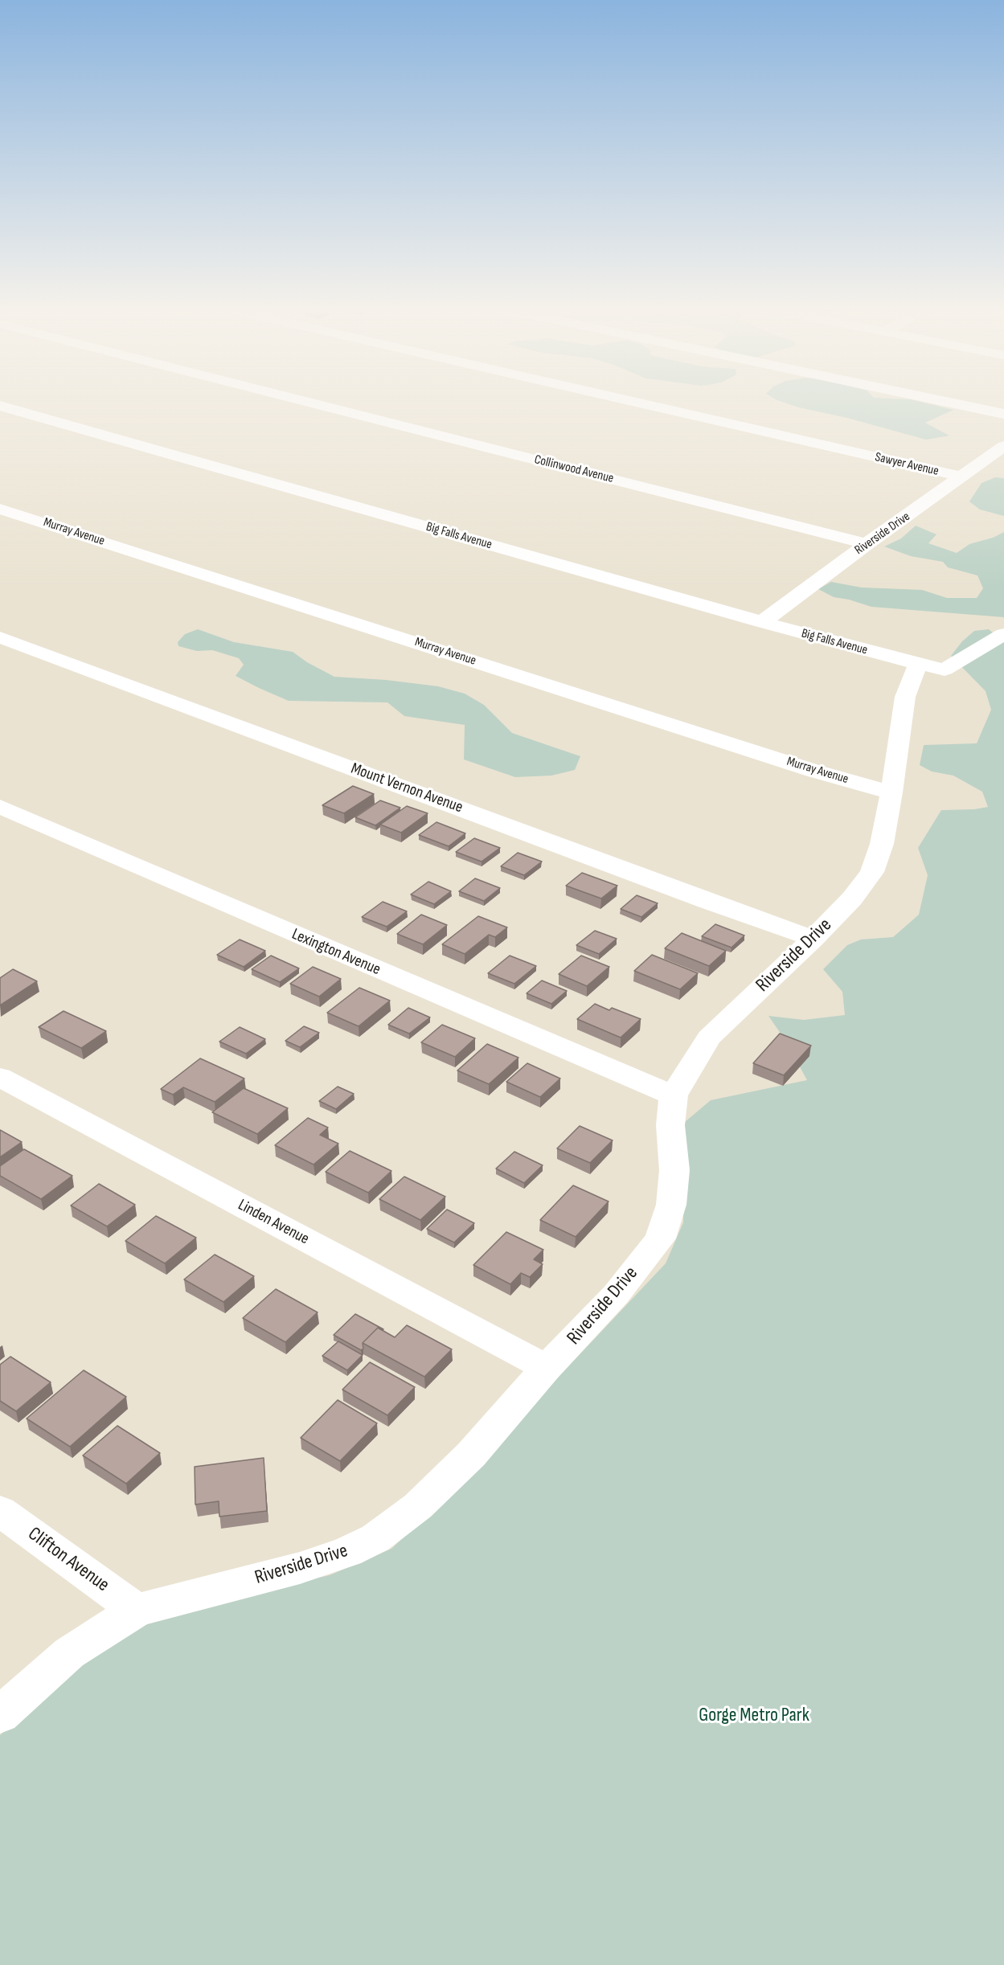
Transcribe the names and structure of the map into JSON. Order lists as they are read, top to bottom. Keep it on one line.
{"streets":{"street":["Sawyer Avenue","Collinwood Avenue","Murray Avenue","Riverside Drive","Big Falls Avenue","Mount Vernon Avenue","Lexington Avenue","Linden Avenue","Clifton Avenue"]},"crossings":[["Sawyer Avenue","Riverside Drive"],["Collinwood Avenue","Riverside Drive"],["Murray Avenue","Riverside Drive"],["Riverside Drive","Big Falls Avenue"],["Riverside Drive","Mount Vernon Avenue"],["Riverside Drive","Lexington Avenue"],["Riverside Drive","Linden Avenue"],["Riverside Drive","Clifton Avenue"]],"parks":["Gorge Metro Park"]}
